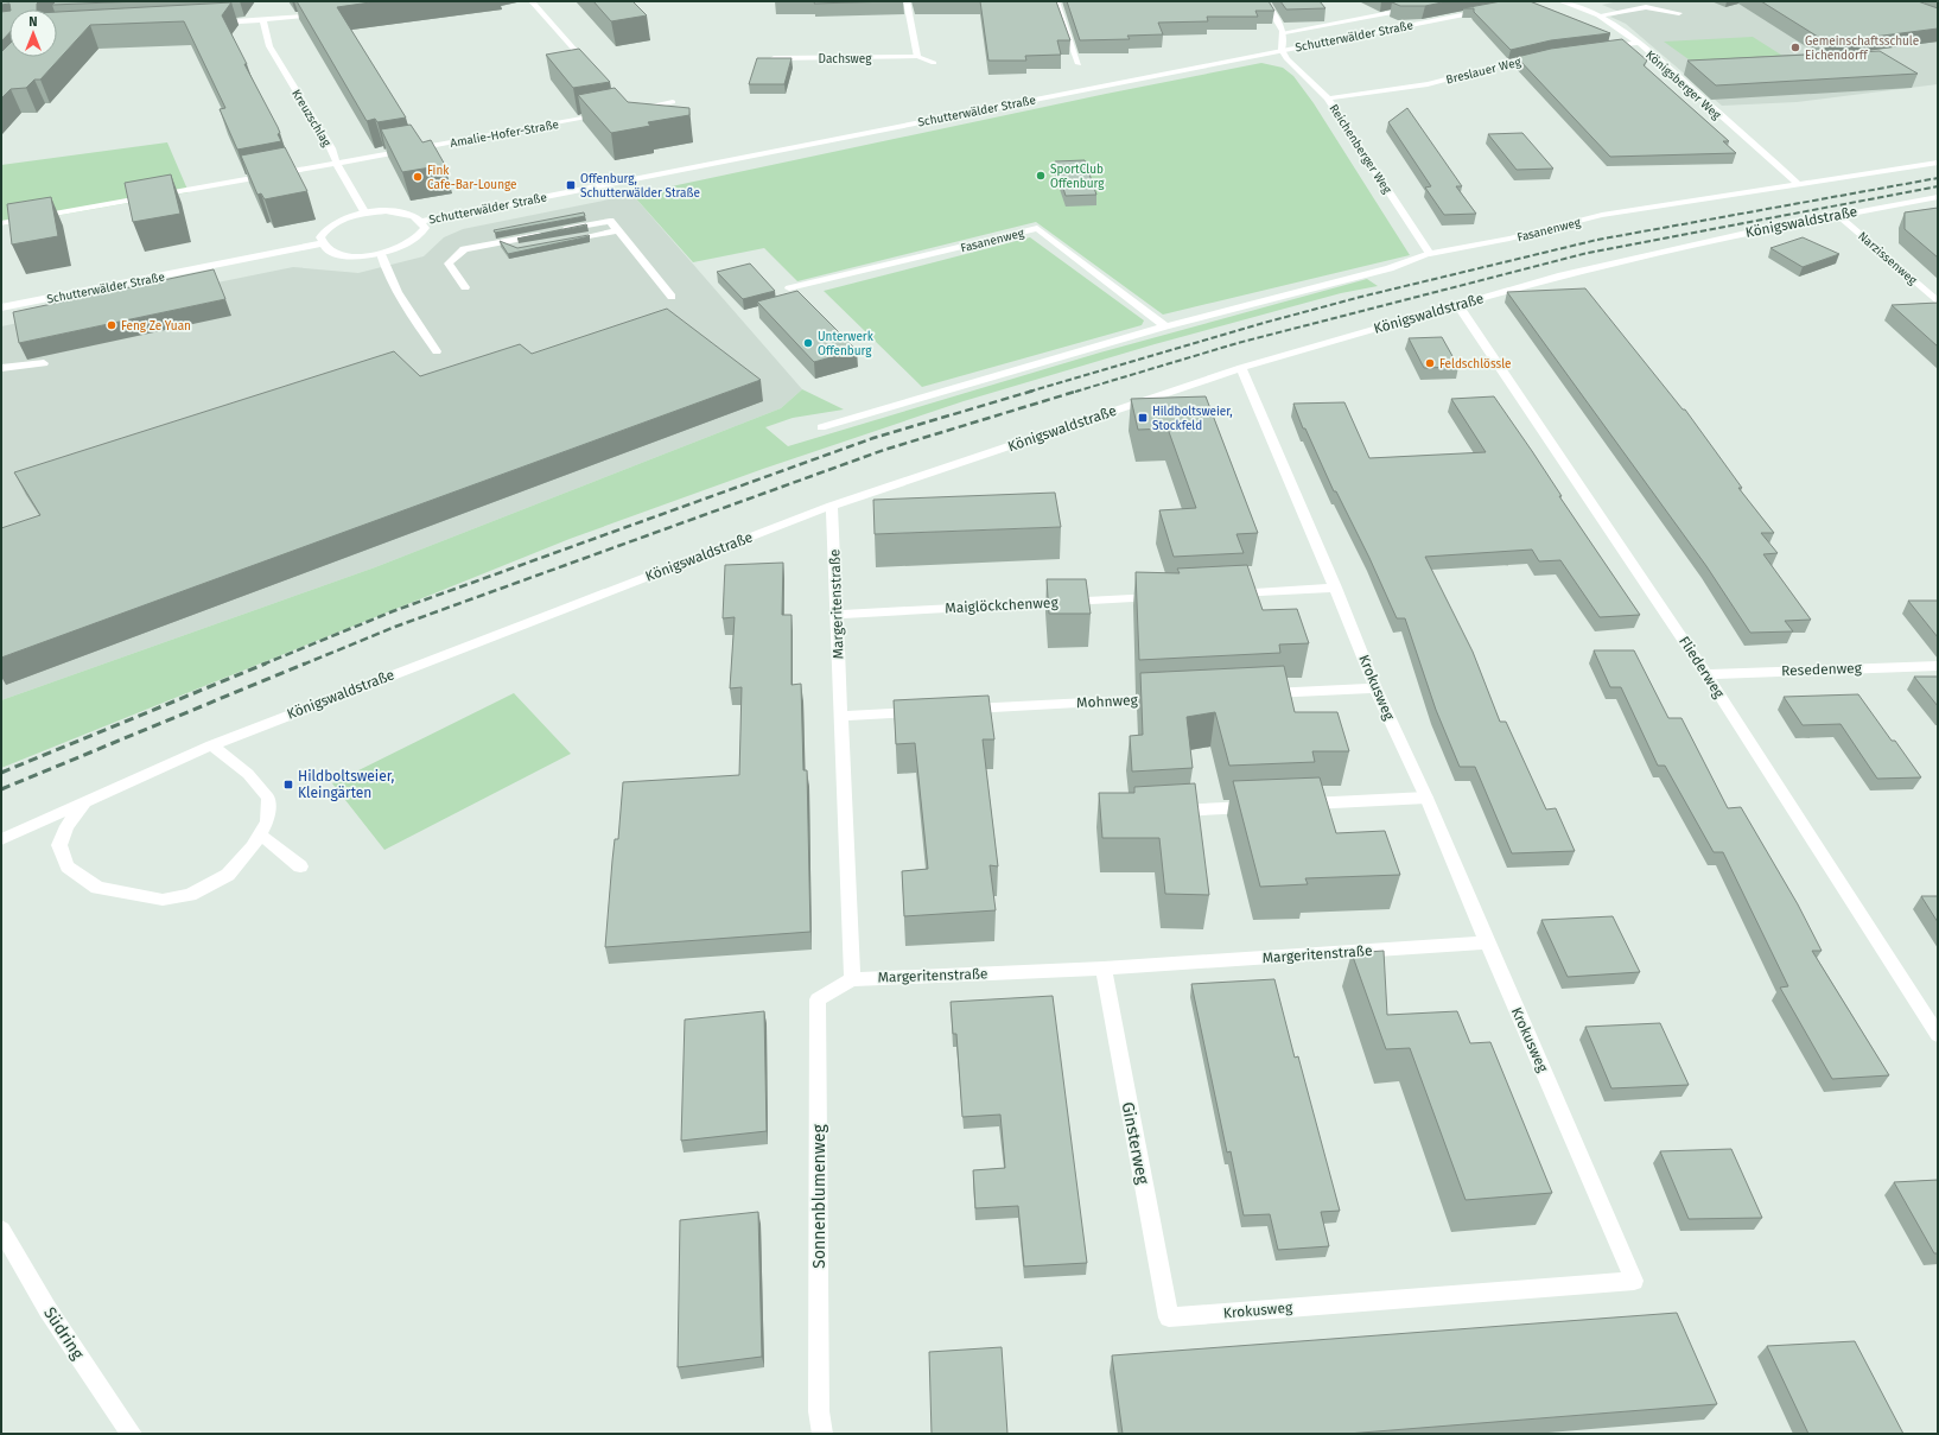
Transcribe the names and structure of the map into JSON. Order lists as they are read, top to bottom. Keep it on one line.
{"streets":{"street":["Schutterwälder Straße","Dachsweg","Breslauer Weg","Königsberger Weg","Kreuzschlag","Amalie-Hofer-Straße","Reichenberger Weg","Königswaldstraße","Fasanenweg","Narzissenweg","Margeritenstraße","Maiglöckchenweg","Fliederweg","Resedenweg","Krokusweg","Mohnweg","Ginsterweg","Sonnenblumenweg","Südring"]},"crossings":[["Schutterwälder Straße","Reichenberger Weg"],["Breslauer Weg","Reichenberger Weg"],["Königsberger Weg","Fasanenweg"],["Kreuzschlag","Amalie-Hofer-Straße"],["Reichenberger Weg","Fasanenweg"],["Königswaldstraße","Narzissenweg"],["Königswaldstraße","Margeritenstraße"],["Königswaldstraße","Fliederweg"],["Königswaldstraße","Krokusweg"],["Margeritenstraße","Maiglöckchenweg"],["Margeritenstraße","Krokusweg"],["Margeritenstraße","Ginsterweg"],["Margeritenstraße","Sonnenblumenweg"],["Fliederweg","Resedenweg"],["Krokusweg","Ginsterweg"]],"places":{"other":["Gemeinschaftsschule Eichendorff","SportClub Offenburg","Fink Cafe-Bar-Lounge","Feng Ze Yuan","Unterwerk Offenburg","Feldschlössle"],"transit":["Offenburg, Schutterwälder Straße","Hildboltsweier, Stockfeld","Hildboltsweier, Kleingärten"]},"north":"top"}
